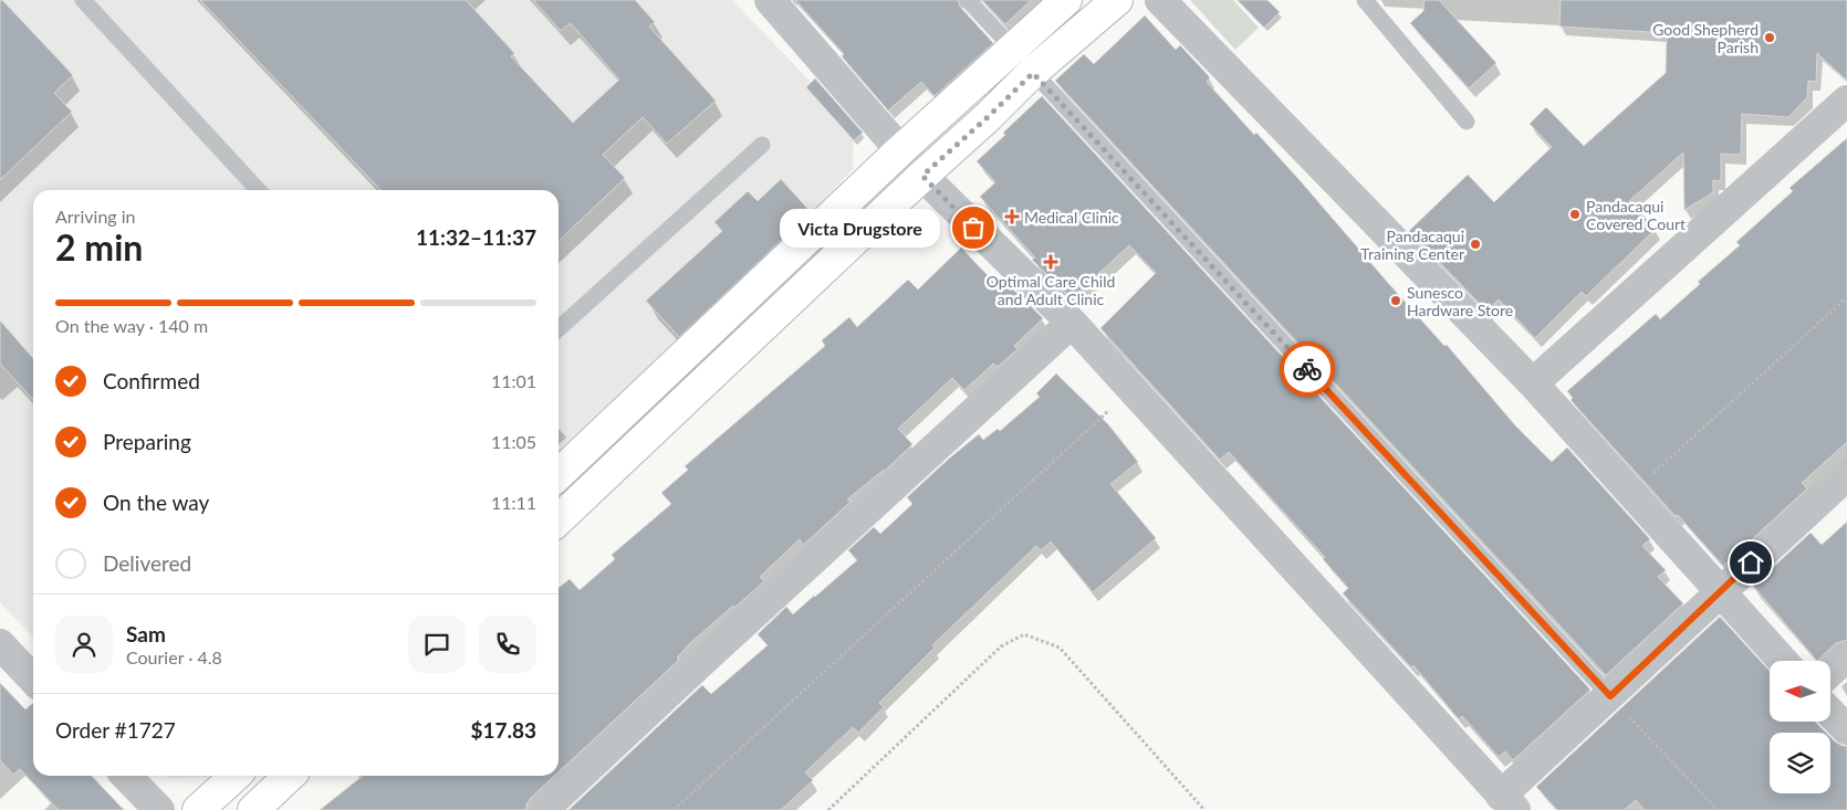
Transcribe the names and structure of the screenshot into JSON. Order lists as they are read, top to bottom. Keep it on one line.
{"places":{"other":["Good Shepherd Parish","Pandacaqui Covered Court","Victa Drugstore","Pandacaqui Training Center","Sunesco Hardware Store"],"health":["Medical Clinic","Optimal Care Child and Adult Clinic"]},"north":"left","page":{"heading":["2 min","Arriving in","11:32–11:37"],"panel":["Sam","Courier · 4.8","Order #1727","$17.83"],"bubble":"Victa Drugstore","bar":"On the way · 140 m","list":[["Confirmed","11:01"],["Preparing","11:05"],["On the way","11:11"],"Delivered"]}}
